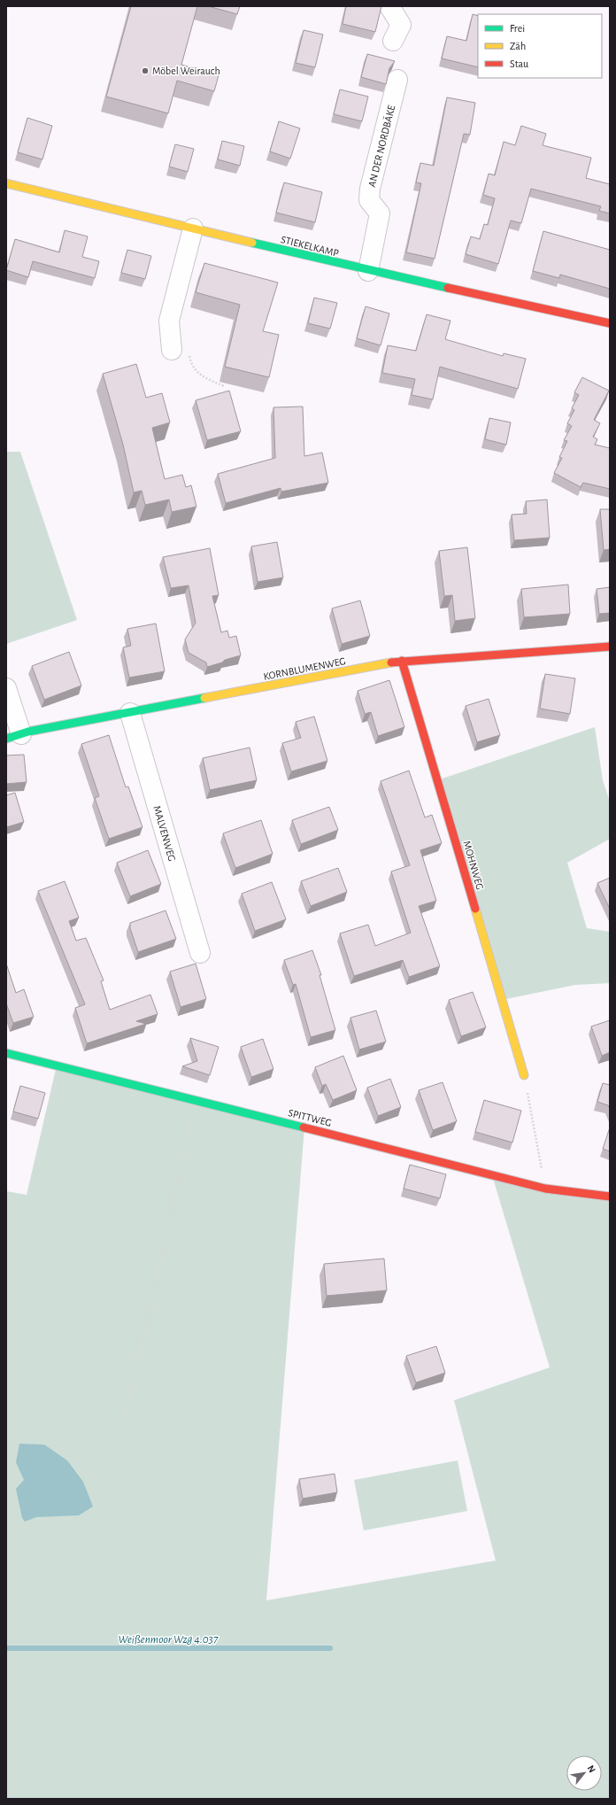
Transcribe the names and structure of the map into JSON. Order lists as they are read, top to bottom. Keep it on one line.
{"streets":{"street":["AN DER NORDBÄKE","STIEKELKAMP","KORNBLUMENWEG","MALVENWEG","MOHNWEG","SPITTWEG"]},"crossings":[["AN DER NORDBÄKE","STIEKELKAMP"],["KORNBLUMENWEG","MALVENWEG"],["KORNBLUMENWEG","MOHNWEG"]],"water":["Weißenmoor Wzg 4.037"],"places":["Möbel Weirauch"],"legend":["Frei","Zäh","Stau"],"north":"top right"}
